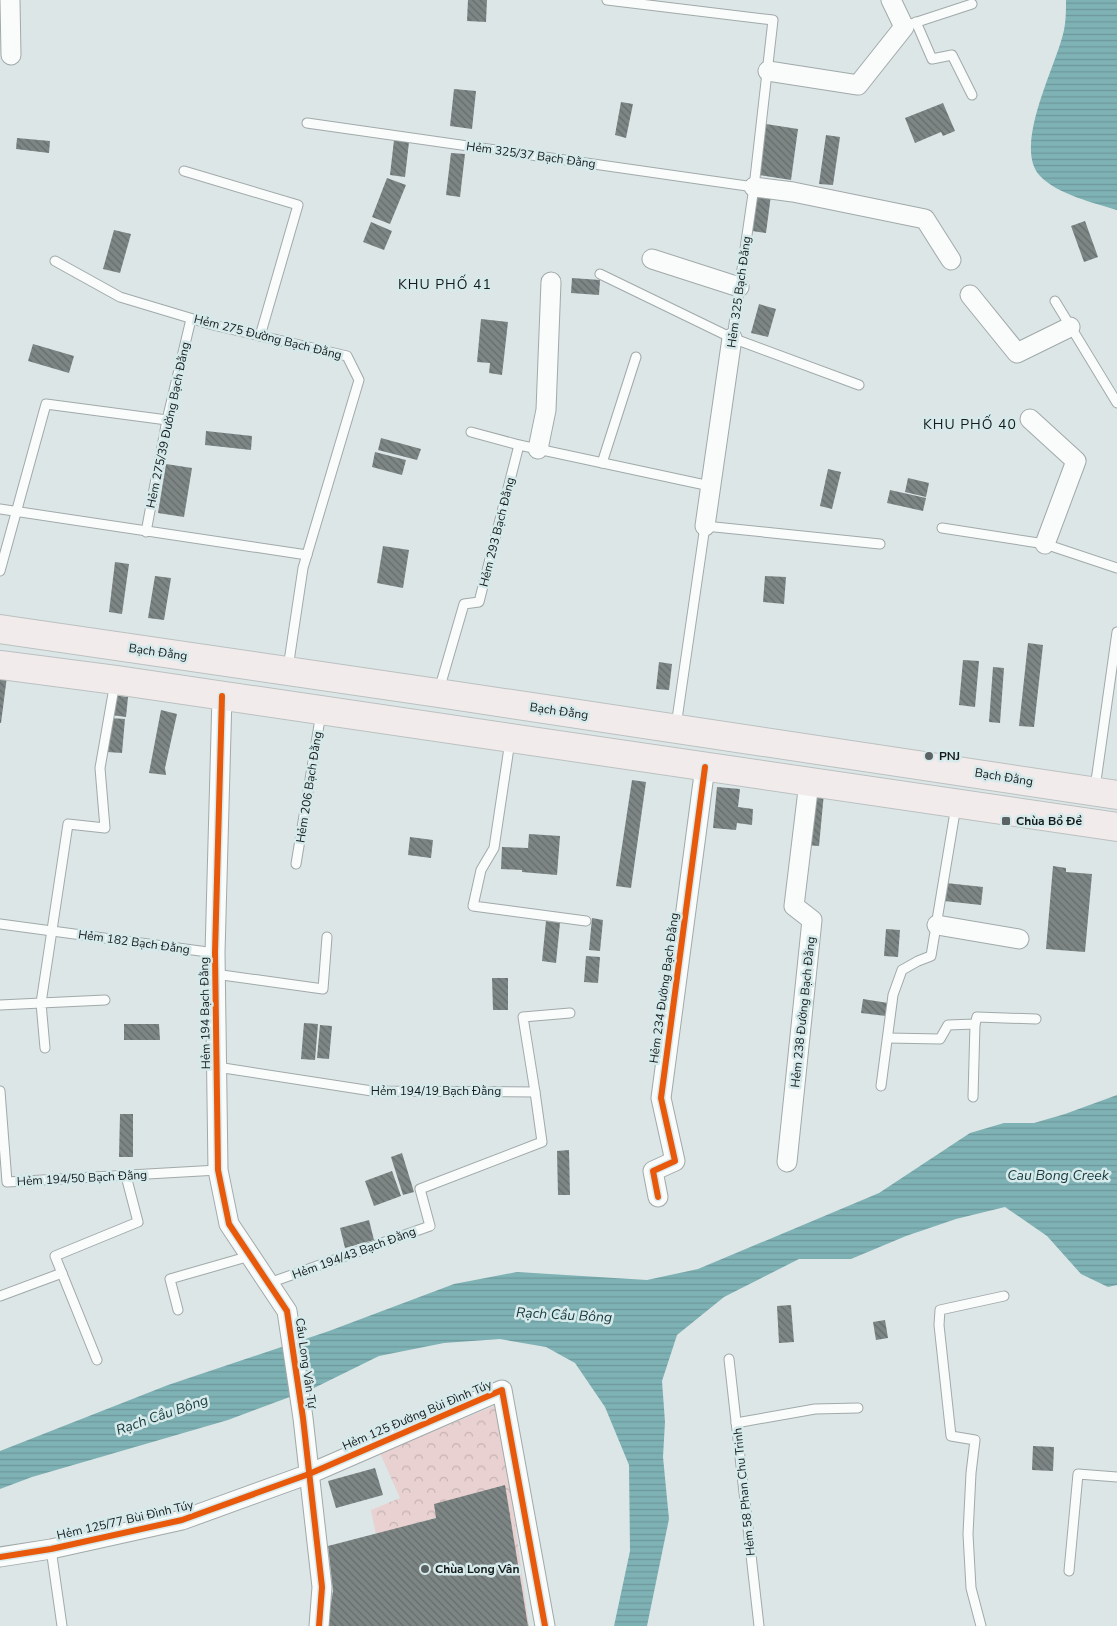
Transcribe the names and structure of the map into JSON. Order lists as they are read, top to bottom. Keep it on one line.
{"streets":{"main road":["Bạch Đằng"],"street":["Hẻm 325 Bạch Đằng","Hẻm 234 Đường Bạch Đằng","Hẻm 238 Đường Bạch Đằng","Hẻm 194 Bạch Đằng","Cầu Long Vân Tự","Hẻm 125 Đường Bùi Đình Túy","Hẻm 125/77 Bùi Đình Túy"],"lane":["Hẻm 325/37 Bạch Đằng","Hẻm 275 Đường Bạch Đằng","Hẻm 275/39 Đường Bạch Đằng","Hẻm 293 Bạch Đằng","Hẻm 206 Bạch Đằng","Hẻm 182 Bạch Đằng","Hẻm 194/19 Bạch Đằng","Hẻm 194/50 Bạch Đằng","Hẻm 194/43 Bạch Đằng","Hẻm 58 Phan Chu Trinh"]},"crossings":[["Hẻm 325/37 Bạch Đằng","Hẻm 325 Bạch Đằng"],["Hẻm 325 Bạch Đằng","Bạch Đằng"],["Hẻm 275 Đường Bạch Đằng","Hẻm 275/39 Đường Bạch Đằng"],["Hẻm 275 Đường Bạch Đằng","Bạch Đằng"],["Hẻm 293 Bạch Đằng","Bạch Đằng"],["Hẻm 182 Bạch Đằng","Hẻm 194 Bạch Đằng"],["Hẻm 194 Bạch Đằng","Hẻm 194/19 Bạch Đằng"],["Hẻm 194 Bạch Đằng","Hẻm 194/50 Bạch Đằng"],["Hẻm 194 Bạch Đằng","Hẻm 194/43 Bạch Đằng"],["Hẻm 194 Bạch Đằng","Cầu Long Vân Tự"],["Hẻm 194/19 Bạch Đằng","Hẻm 194/43 Bạch Đằng"],["Cầu Long Vân Tự","Hẻm 125 Đường Bùi Đình Túy"],["Cầu Long Vân Tự","Hẻm 125/77 Bùi Đình Túy"],["Hẻm 125 Đường Bùi Đình Túy","Hẻm 125/77 Bùi Đình Túy"]],"districts":["KHU PHỐ 41","KHU PHỐ 40"],"water":["Cau Bong Creek","Rạch Cầu Bông"],"places":{"other":["PNJ","Chùa Long Vân"],"transit":["Chùa Bồ Đề"]}}
